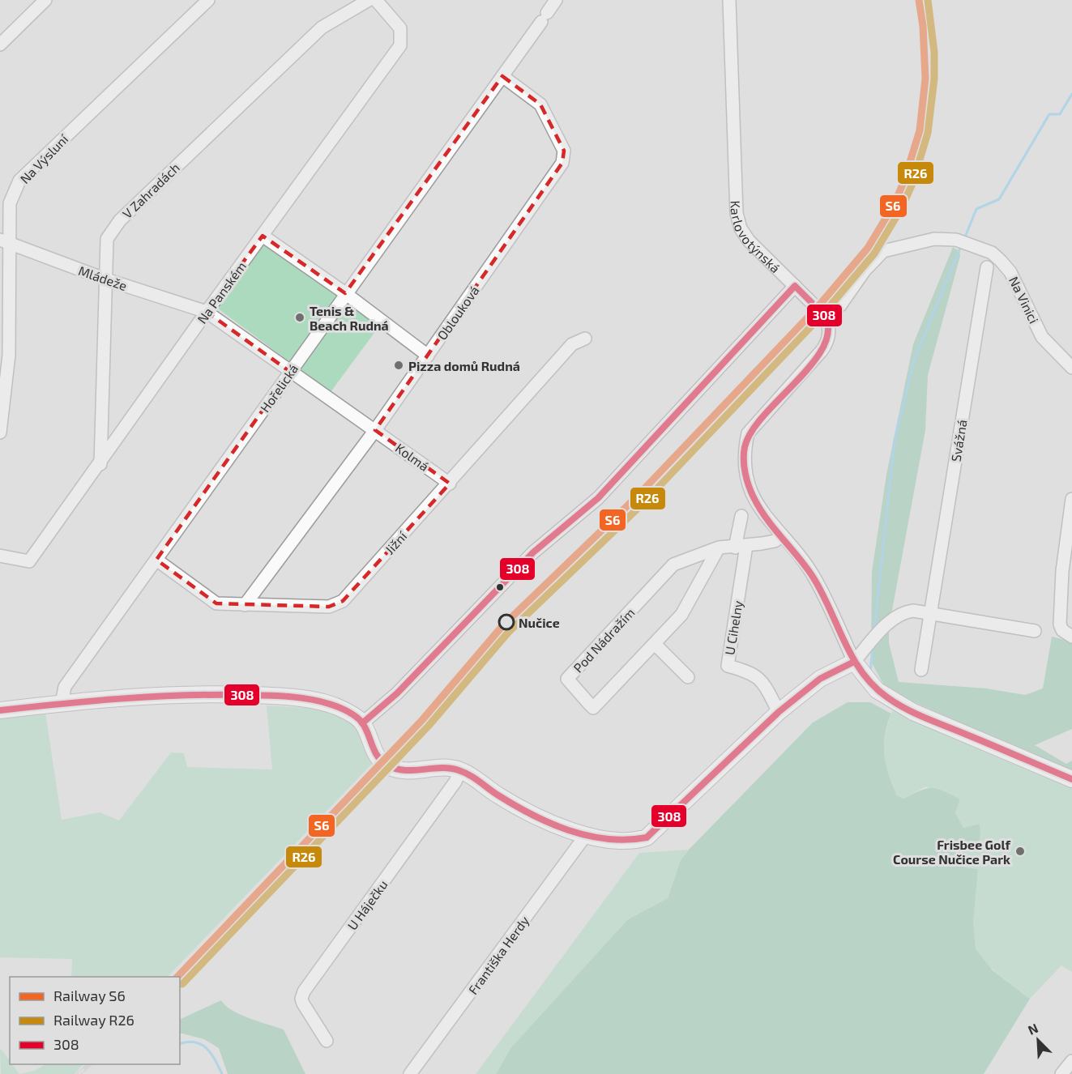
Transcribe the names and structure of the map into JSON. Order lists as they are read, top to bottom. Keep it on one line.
{"streets":{"street":["Na Výsluní","V Zahradách","Karlovotýnská","Mládeže","Na Panském","Na Vinici","Oblouková","Hořelická","Svážná","Kolmá","Jižní","U Cihelny","Pod Nádražím","U Háječku","Františka Herdy"]},"crossings":[["Na Výsluní","Mládeže"],["V Zahradách","Mládeže"],["V Zahradách","Na Panském"],["Karlovotýnská","Na Vinici"],["Mládeže","Na Panském"],["Mládeže","Hořelická"],["Mládeže","Kolmá"],["Oblouková","Hořelická"],["Oblouková","Kolmá"],["Oblouková","Jižní"],["Hořelická","Kolmá"],["Hořelická","Jižní"],["Kolmá","Jižní"],["U Cihelny","Pod Nádražím"]],"places":["Tenis & Beach Rudná","Pizza domů Rudná","Nučice","Frisbee Golf Course Nučice Park"],"lines":["rail line S6","rail line R26","transit line 308"],"legend":["Railway S6","Railway R26","308"],"north":"top left"}
